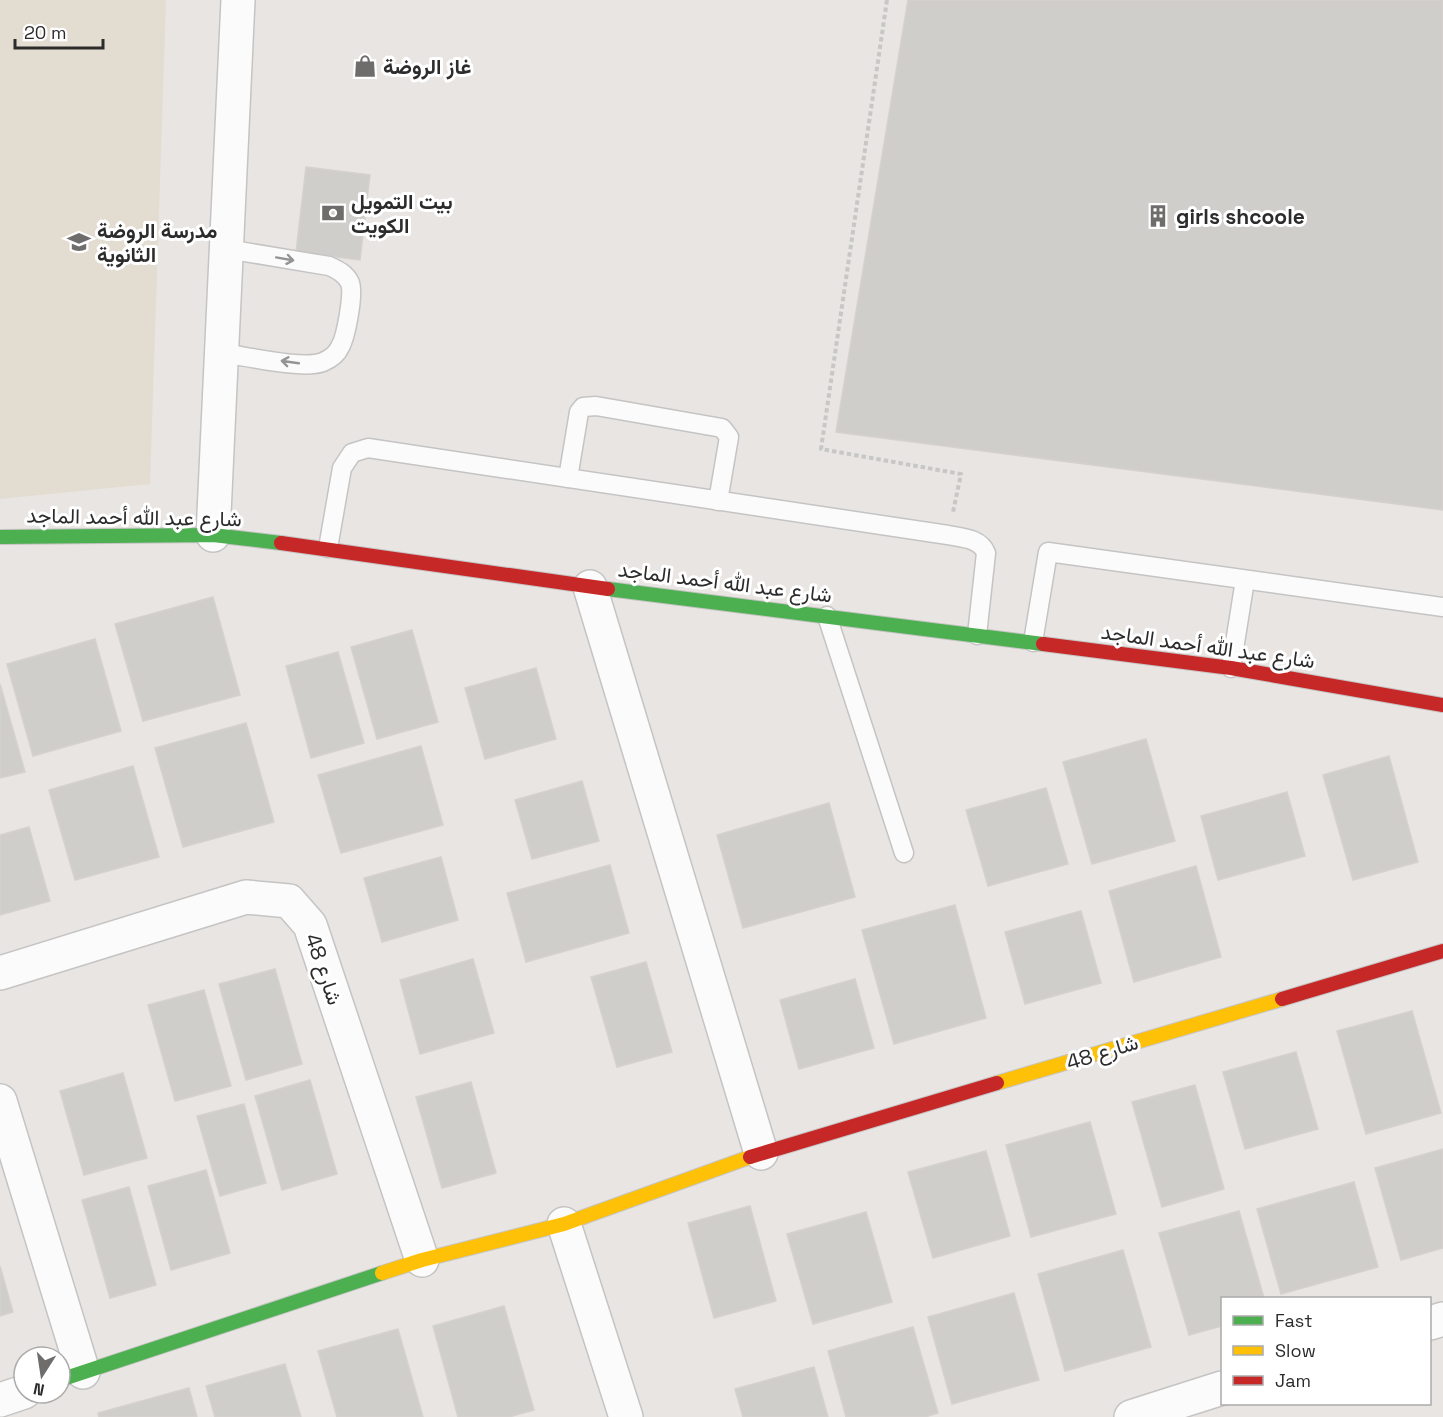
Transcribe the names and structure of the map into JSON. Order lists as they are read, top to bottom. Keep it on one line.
{"streets":{"street":["شارع عبد الله أحمد الماجد","شارع 48"]},"places":{"shop":["غاز الروضة"],"bank":["بيت التمويل الكويت"],"building":["girls shcoole"],"school or university":["مدرسة الروضة الثانوية"]},"legend":["Fast","Slow","Jam"],"scale_bar":"20 m","north":"bottom"}
